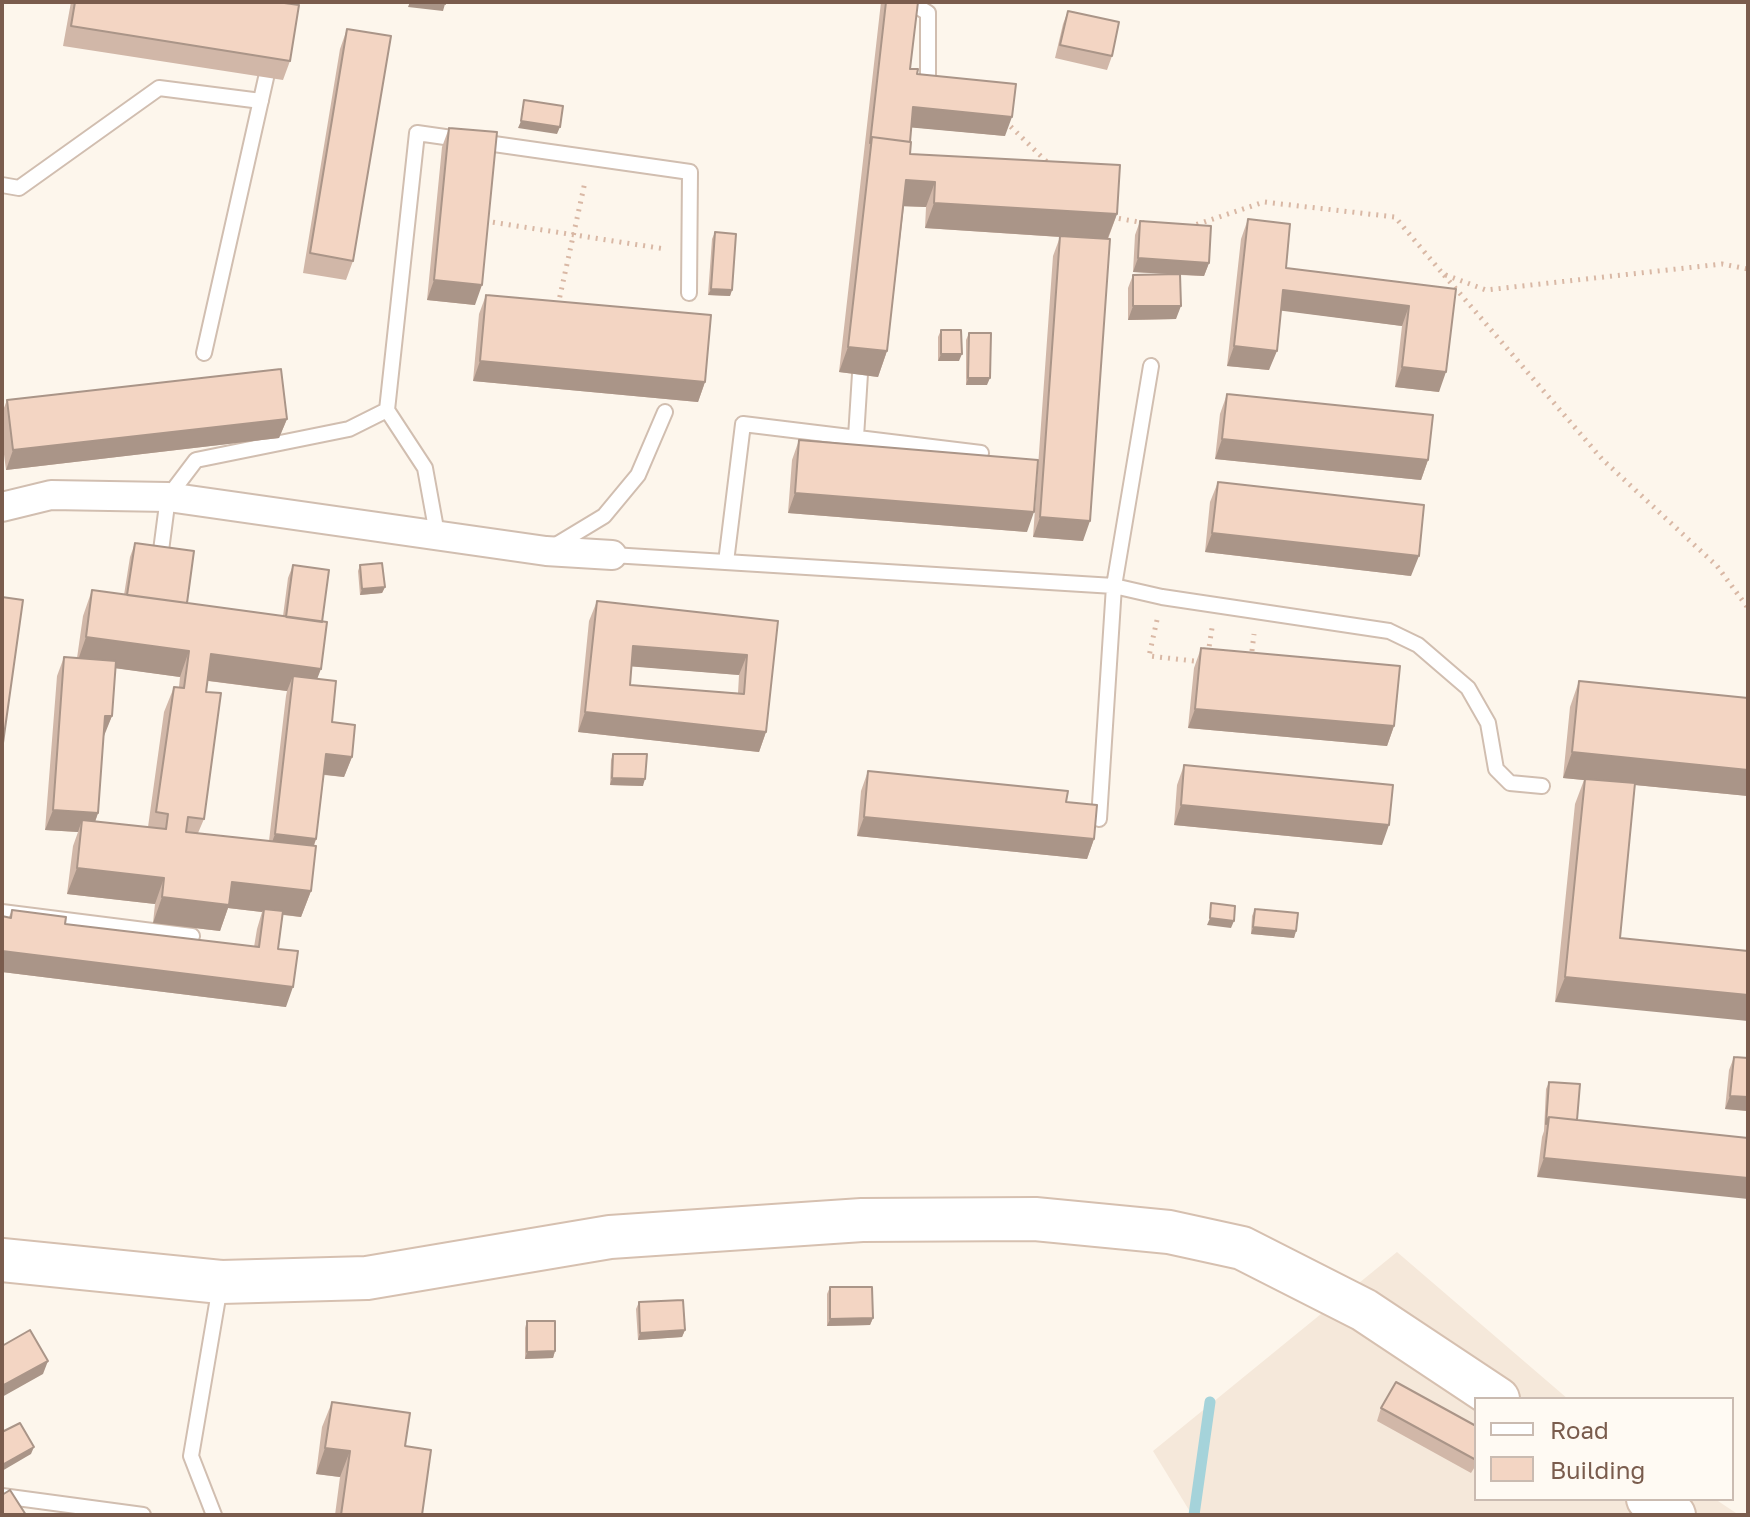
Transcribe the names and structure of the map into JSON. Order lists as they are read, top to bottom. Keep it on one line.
{"legend":["Road","Building"]}
